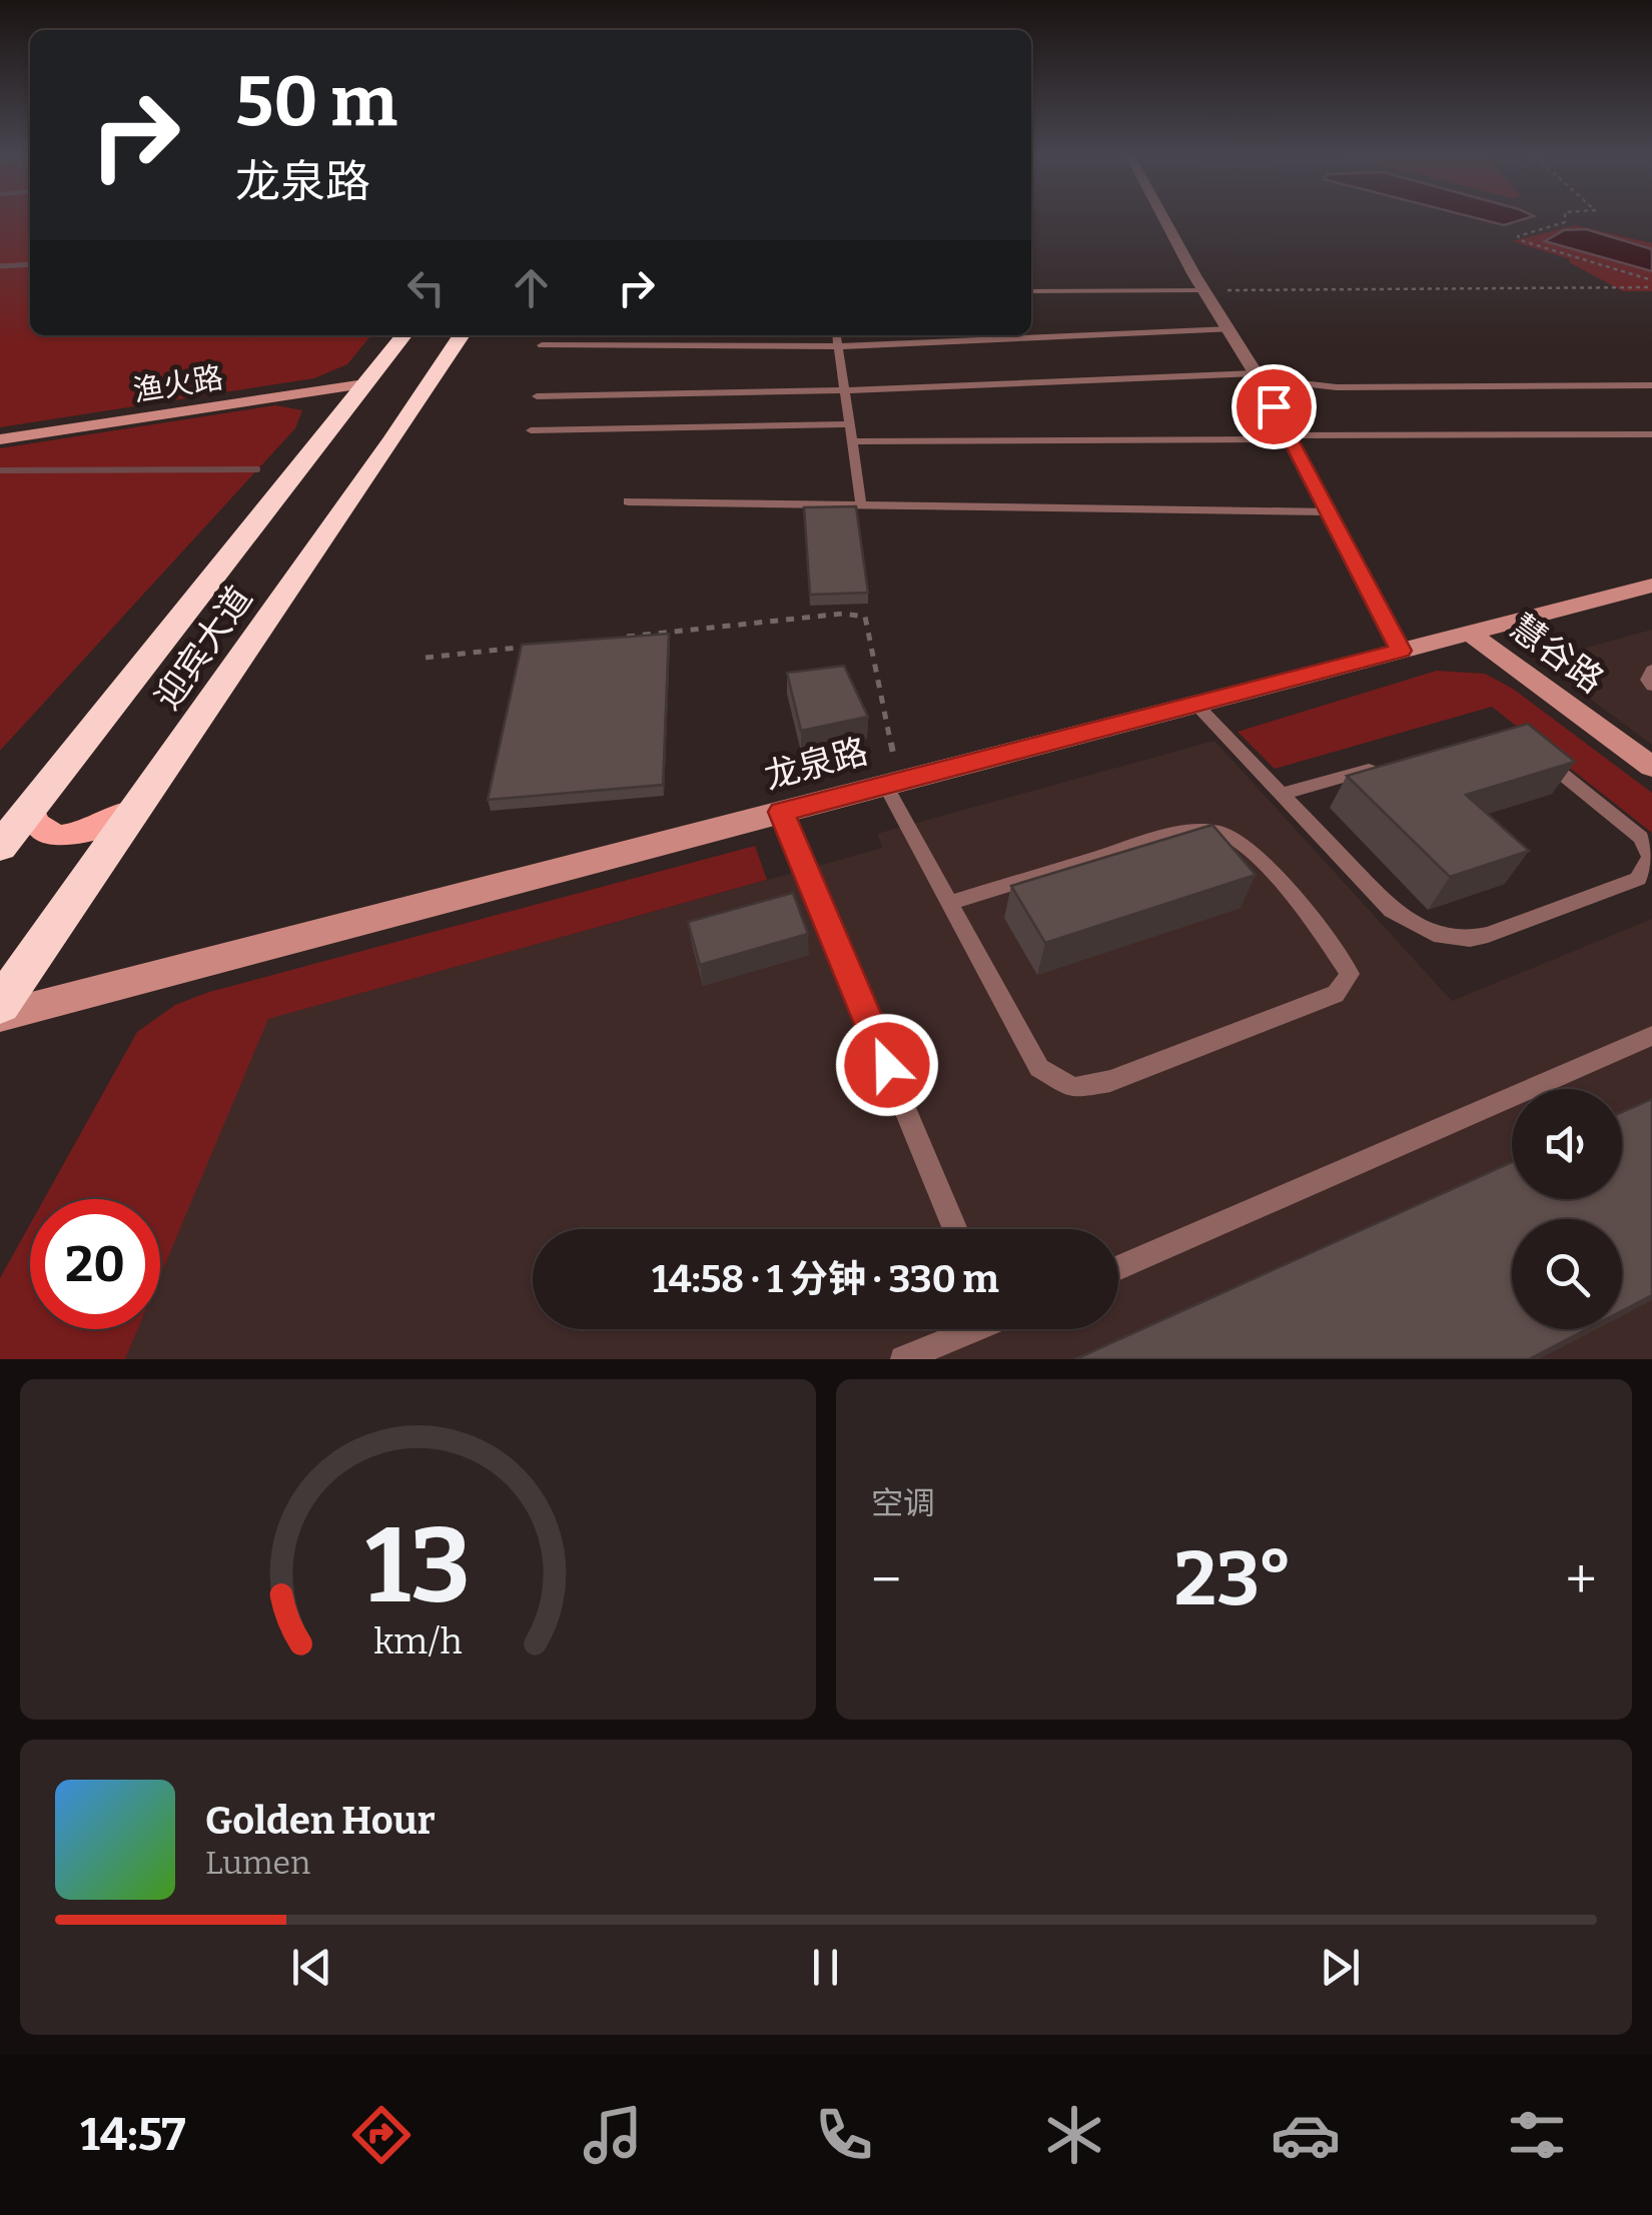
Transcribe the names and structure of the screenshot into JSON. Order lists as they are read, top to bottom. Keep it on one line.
{"streets":{"highway":["迎宾大道"],"street":["渔火路","慧谷路","龙泉路"]},"crossings":[["渔火路","迎宾大道"],["慧谷路","龙泉路"]],"page":{"turn":["50 m","龙泉路"],"limit":"20","trip":"14:58 · 1 分钟 · 330 m","tile":"空调","heat":["−","23°","+"],"song":["Golden Hour","Lumen"],"tabs":"14:57","gauge":["13","km/h"]}}
